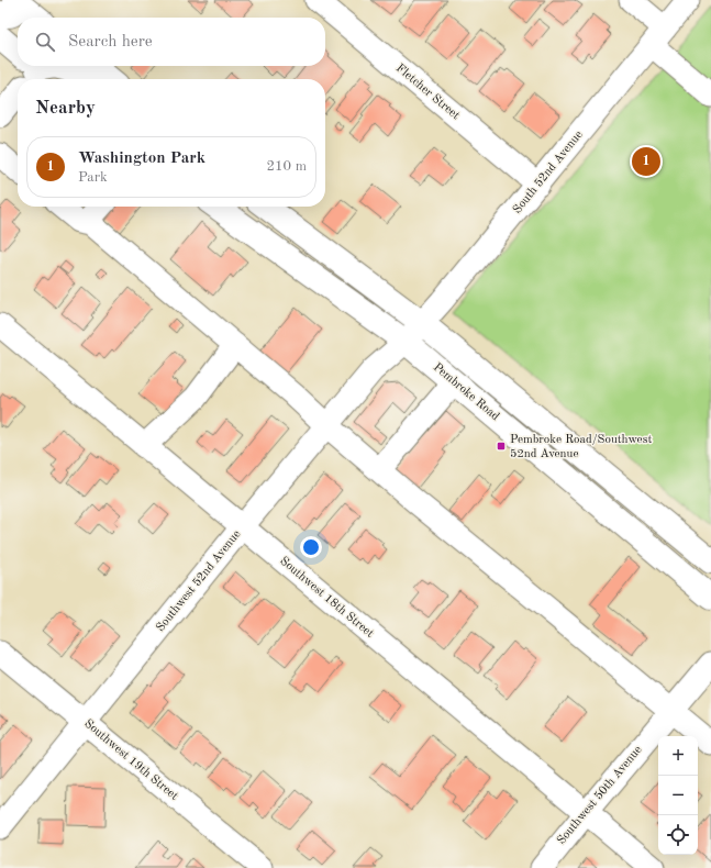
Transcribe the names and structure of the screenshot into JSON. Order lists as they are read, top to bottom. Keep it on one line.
{"streets":{"main road":["Pembroke Road"],"street":["Fletcher Street","South 52nd Avenue","Southwest 52nd Avenue","Southwest 18th Street","Southwest 19th Street","Southwest 50th Avenue"]},"crossings":[["Fletcher Street","South 52nd Avenue"],["South 52nd Avenue","Pembroke Road"],["South 52nd Avenue","Southwest 52nd Avenue"],["Pembroke Road","Southwest 52nd Avenue"],["Southwest 52nd Avenue","Southwest 18th Street"],["Southwest 52nd Avenue","Southwest 19th Street"],["Southwest 18th Street","Southwest 50th Avenue"]],"places":{"transit":["Pembroke Road/Southwest 52nd Avenue"]},"page":{"search":"Search here","heading":"Nearby","list":[{"mark":"1","name":"Washington Park","note":"Park","value":"210 m"}],"pins":"1","map_buttons":["+","−"]}}
